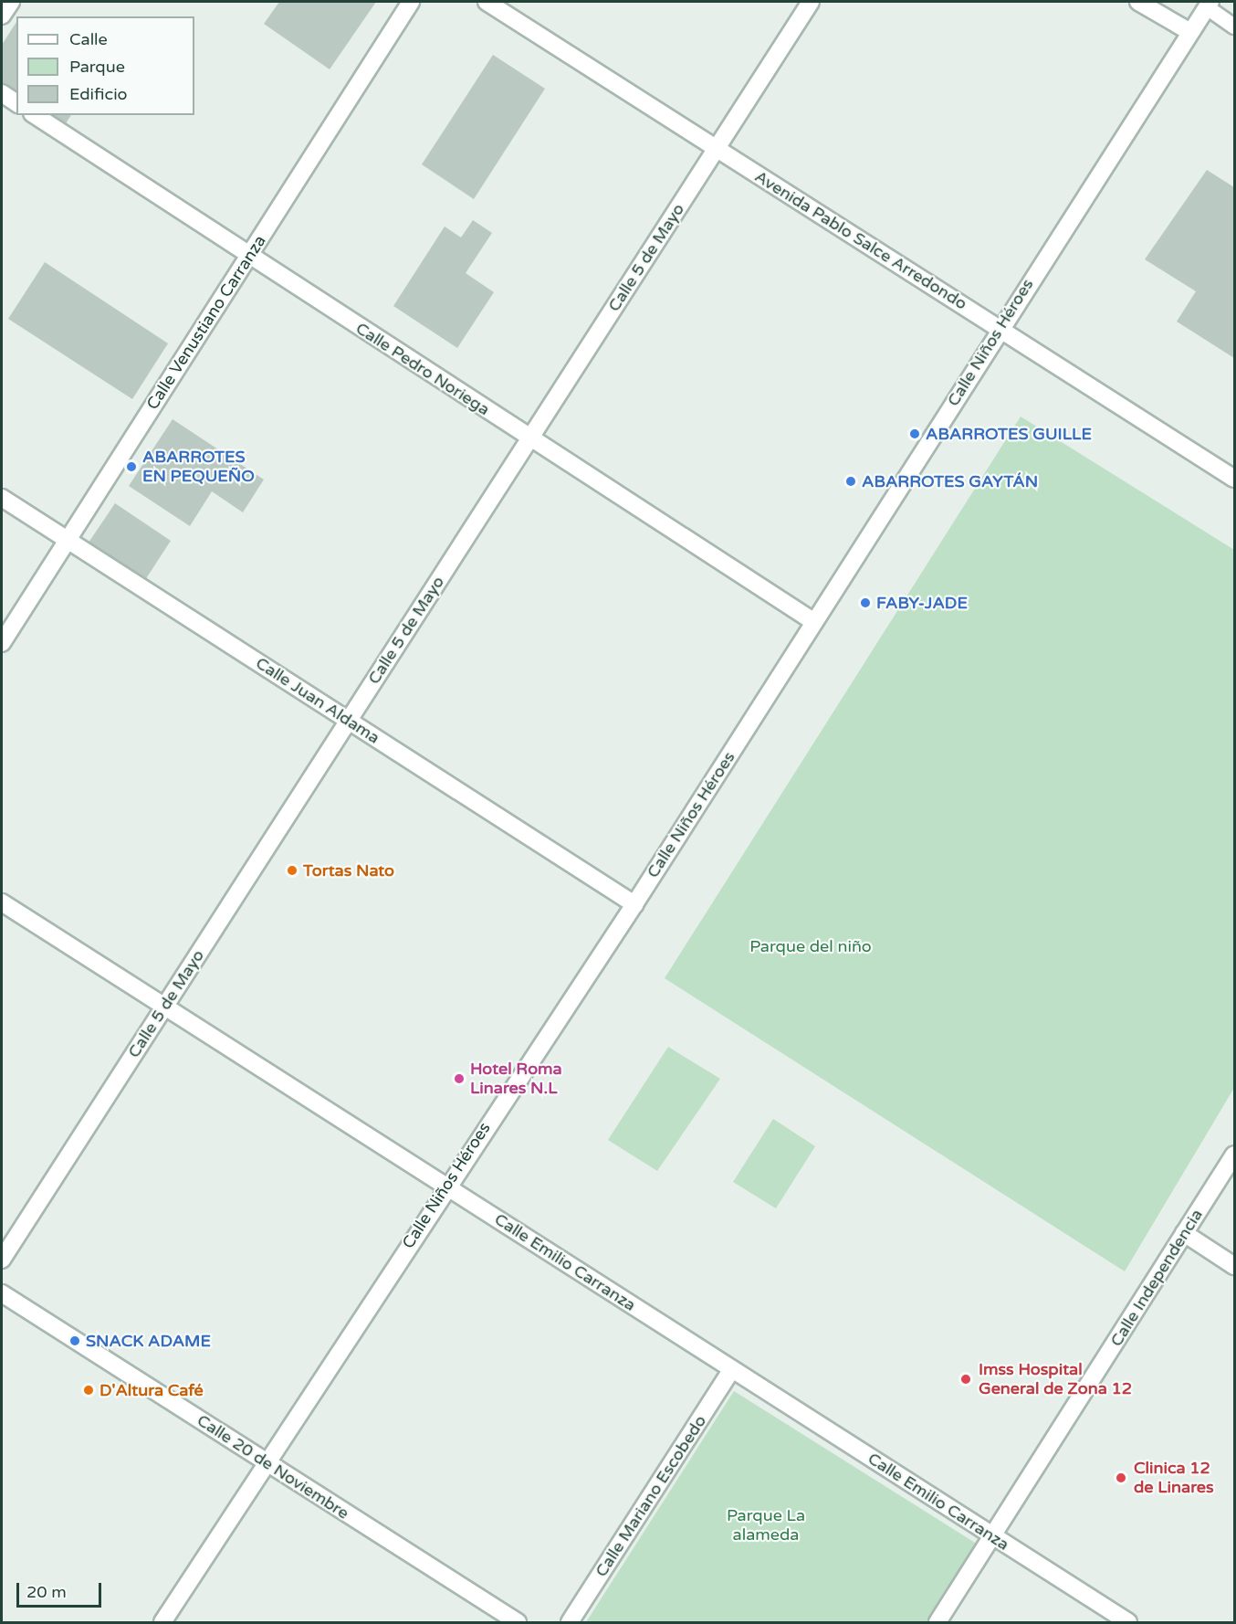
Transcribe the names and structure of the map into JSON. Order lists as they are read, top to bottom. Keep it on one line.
{"streets":{"street":["Avenida Pablo Salce Arredondo","Calle 5 de Mayo","Calle Venustiano Carranza","Calle Niños Héroes","Calle Pedro Noriega","Calle Juan Aldama","Calle Emilio Carranza","Calle Independencia","Calle 20 de Noviembre","Calle Mariano Escobedo"]},"crossings":[["Avenida Pablo Salce Arredondo","Calle 5 de Mayo"],["Avenida Pablo Salce Arredondo","Calle Niños Héroes"],["Calle 5 de Mayo","Calle Pedro Noriega"],["Calle 5 de Mayo","Calle Juan Aldama"],["Calle 5 de Mayo","Calle Emilio Carranza"],["Calle Venustiano Carranza","Calle Pedro Noriega"],["Calle Venustiano Carranza","Calle Juan Aldama"],["Calle Niños Héroes","Calle Pedro Noriega"],["Calle Niños Héroes","Calle Juan Aldama"],["Calle Niños Héroes","Calle Emilio Carranza"],["Calle Niños Héroes","Calle 20 de Noviembre"],["Calle Emilio Carranza","Calle Independencia"],["Calle Emilio Carranza","Calle Mariano Escobedo"]],"parks":["Parque del niño","Parque La alameda"],"places":["ABARROTES GUILLE","ABARROTES EN PEQUEÑO","ABARROTES GAYTÁN","FABY-JADE","Tortas Nato","Hotel Roma Linares N.L","SNACK ADAME","Imss Hospital General de Zona 12","D'Altura Café","Clinica 12 de Linares"],"legend":["Calle","Parque","Edificio"],"scale_bar":"20 m"}
